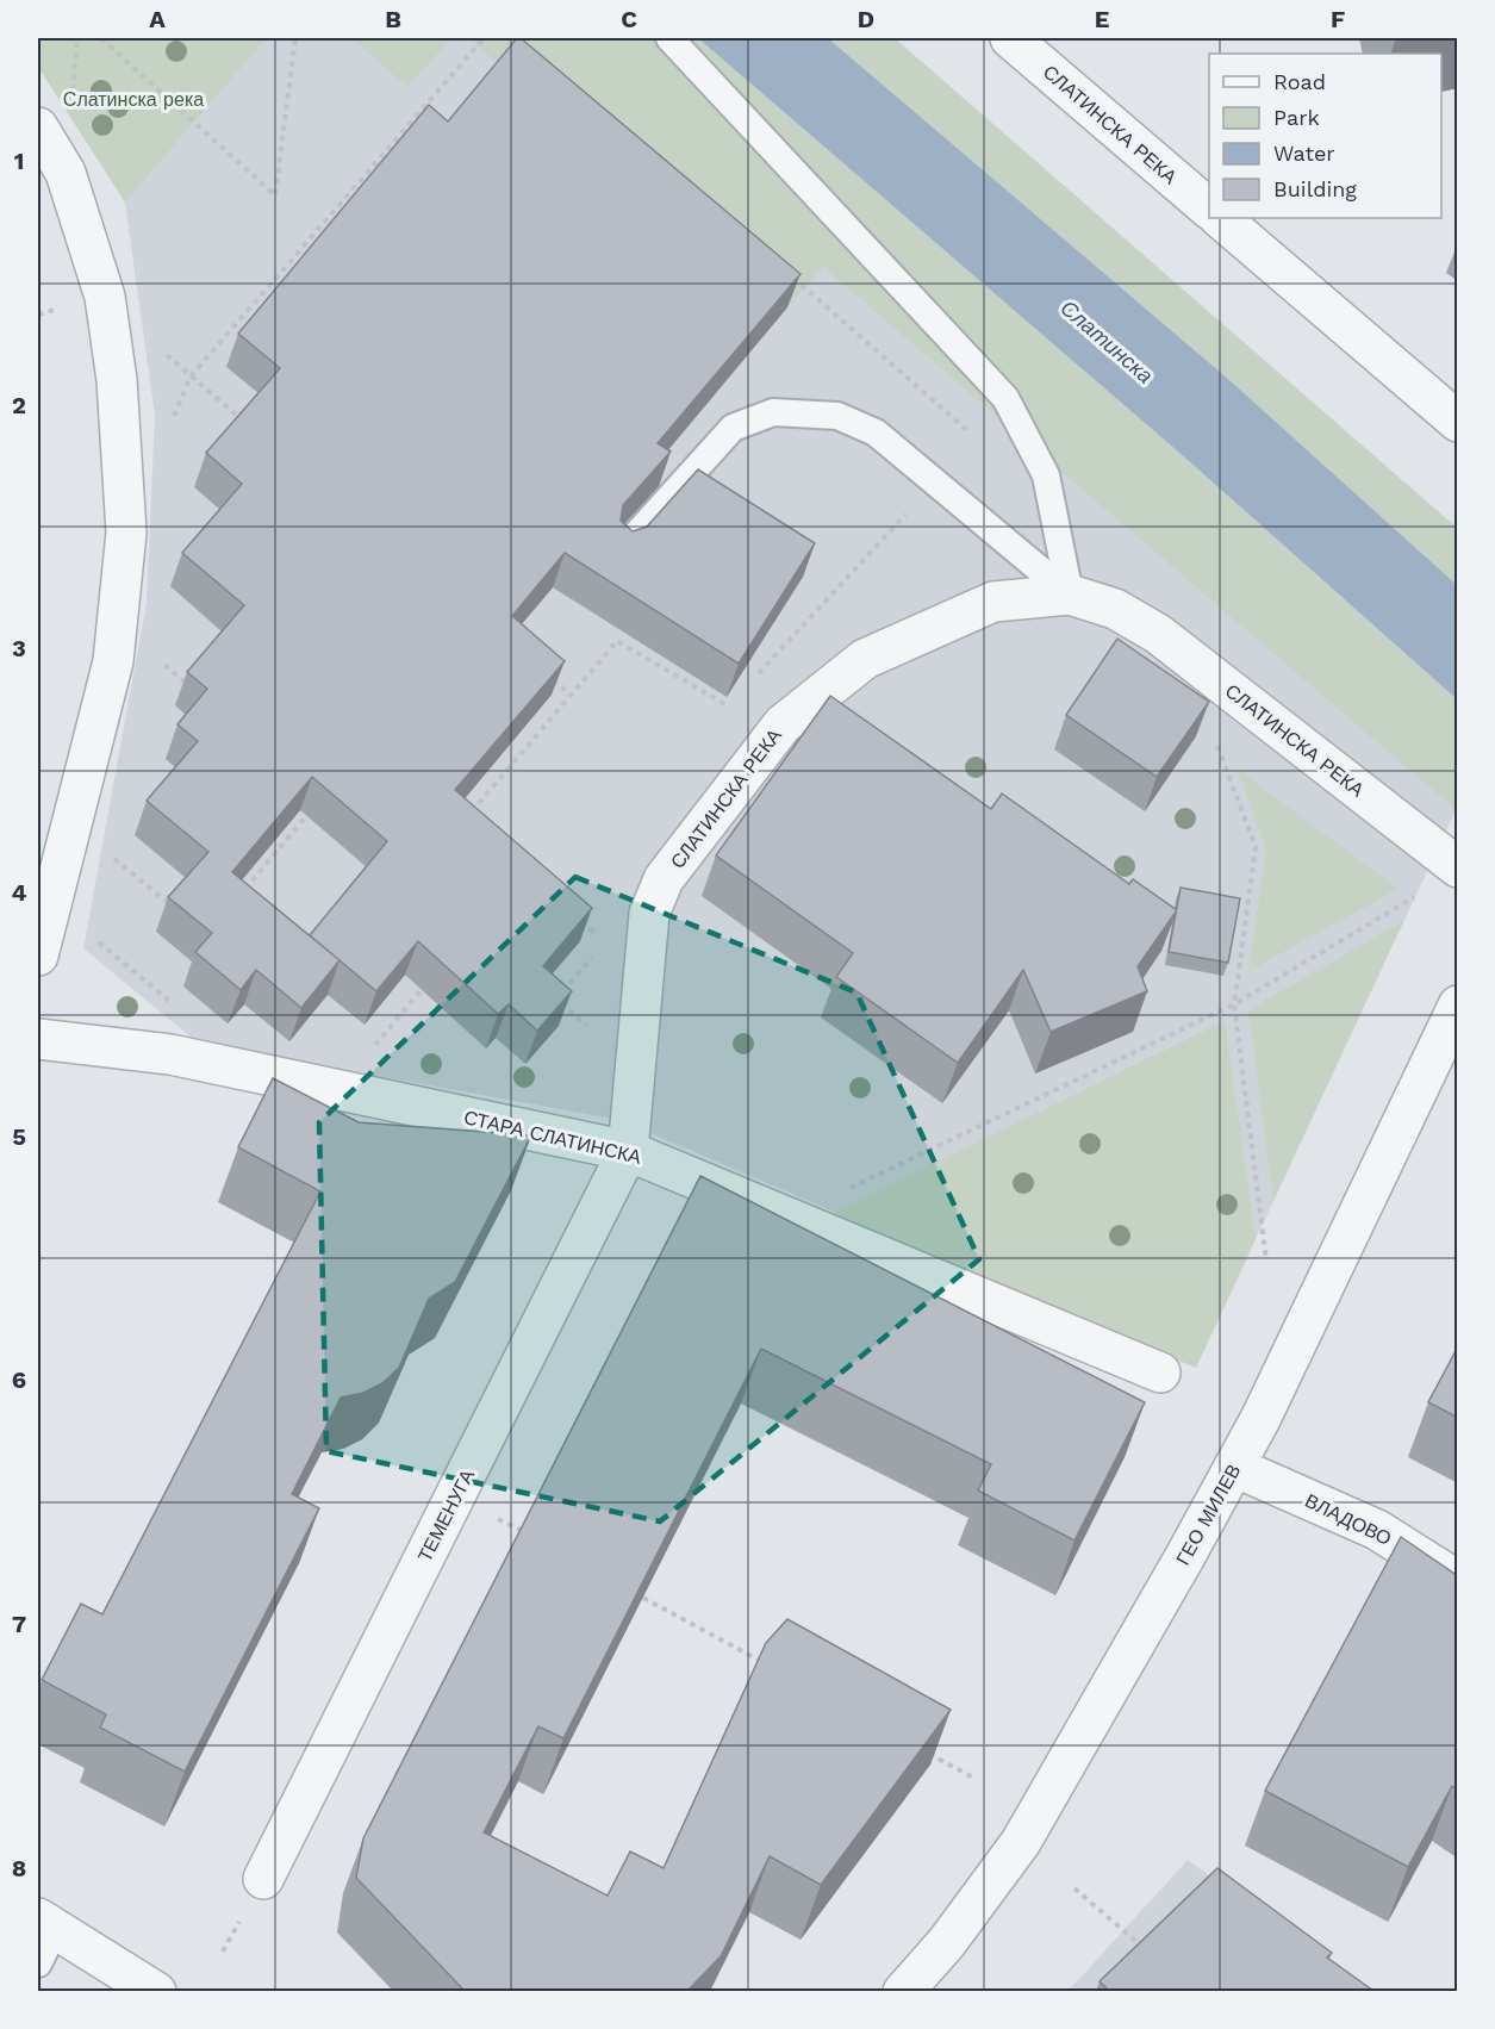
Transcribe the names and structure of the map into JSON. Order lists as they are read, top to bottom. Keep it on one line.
{"streets":{"street":["СЛАТИНСКА РЕКА","СТАРА СЛАТИНСКА","ГЕО МИЛЕВ","ТЕМЕНУГА","ВЛАДОВО"]},"crossings":[["СЛАТИНСКА РЕКА","СТАРА СЛАТИНСКА"],["СЛАТИНСКА РЕКА","ТЕМЕНУГА"],["СТАРА СЛАТИНСКА","ТЕМЕНУГА"],["ГЕО МИЛЕВ","ВЛАДОВО"]],"water":["Слатинска"],"parks":["Слатинска река"],"legend":["Road","Park","Water","Building"],"grid":{"columns":["A","B","C","D","E","F"],"rows":["1","2","3","4","5","6","7","8"]}}
